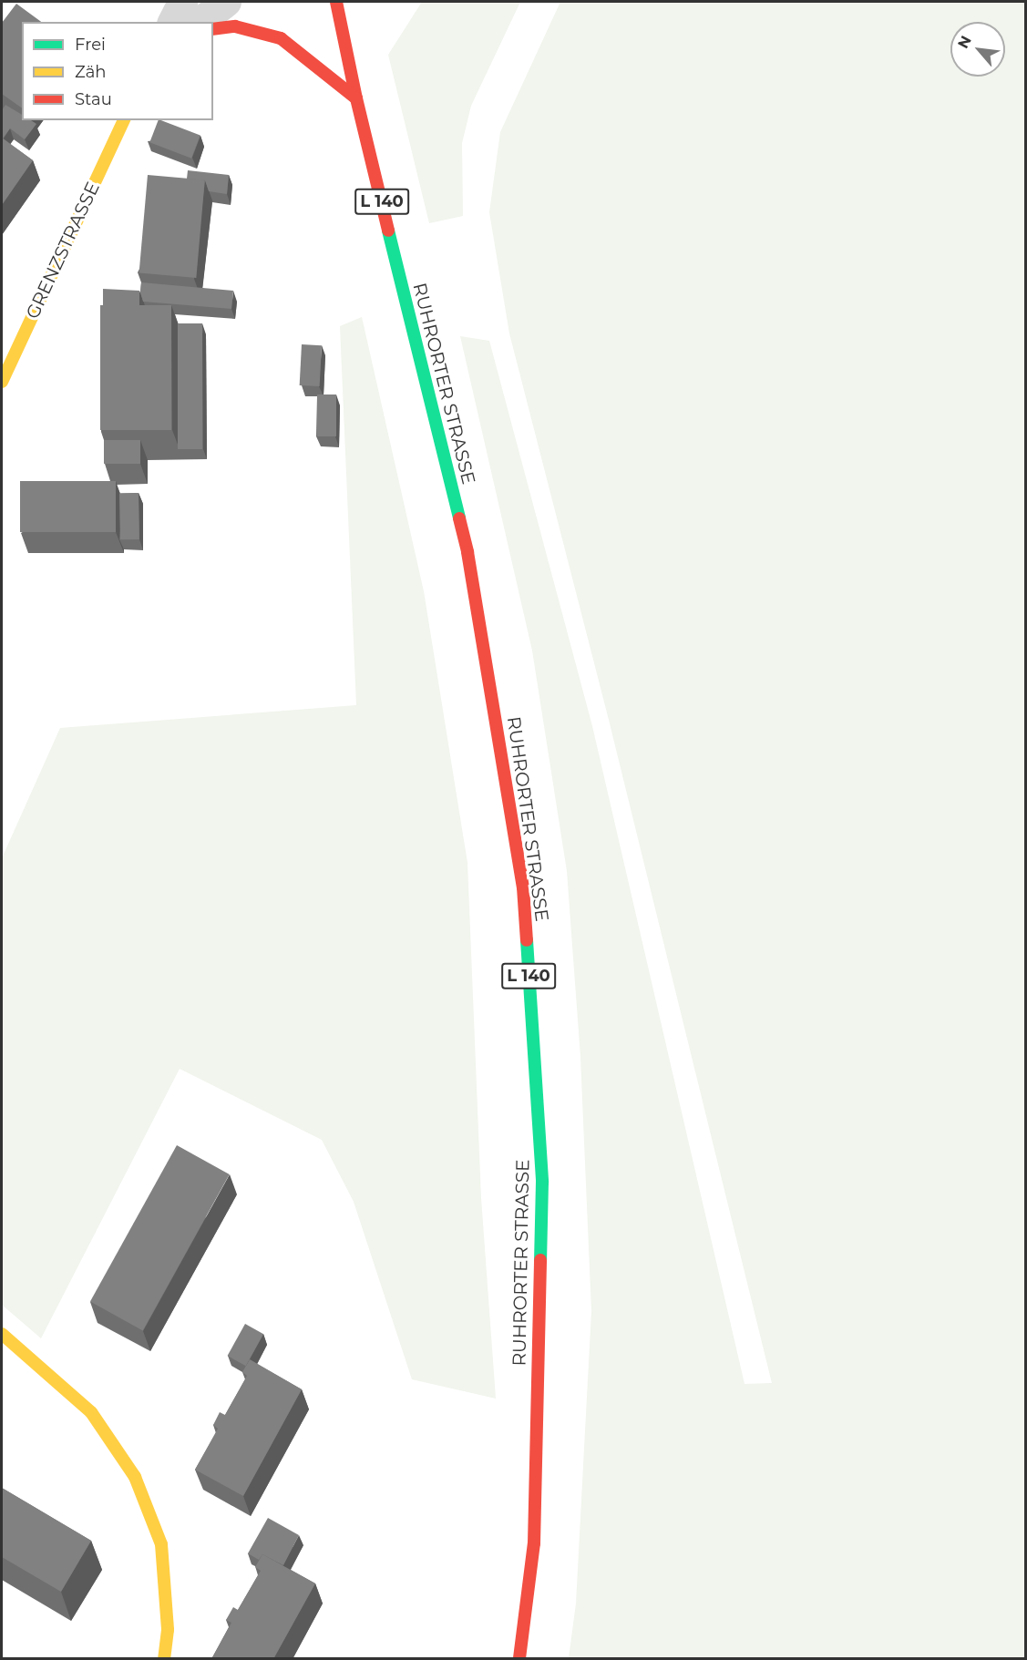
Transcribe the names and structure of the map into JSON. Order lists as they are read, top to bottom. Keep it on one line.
{"streets":{"main road":["L 140","GRENZSTRASSE","RUHRORTER STRASSE"]},"legend":["Frei","Zäh","Stau"],"north":"top left"}
